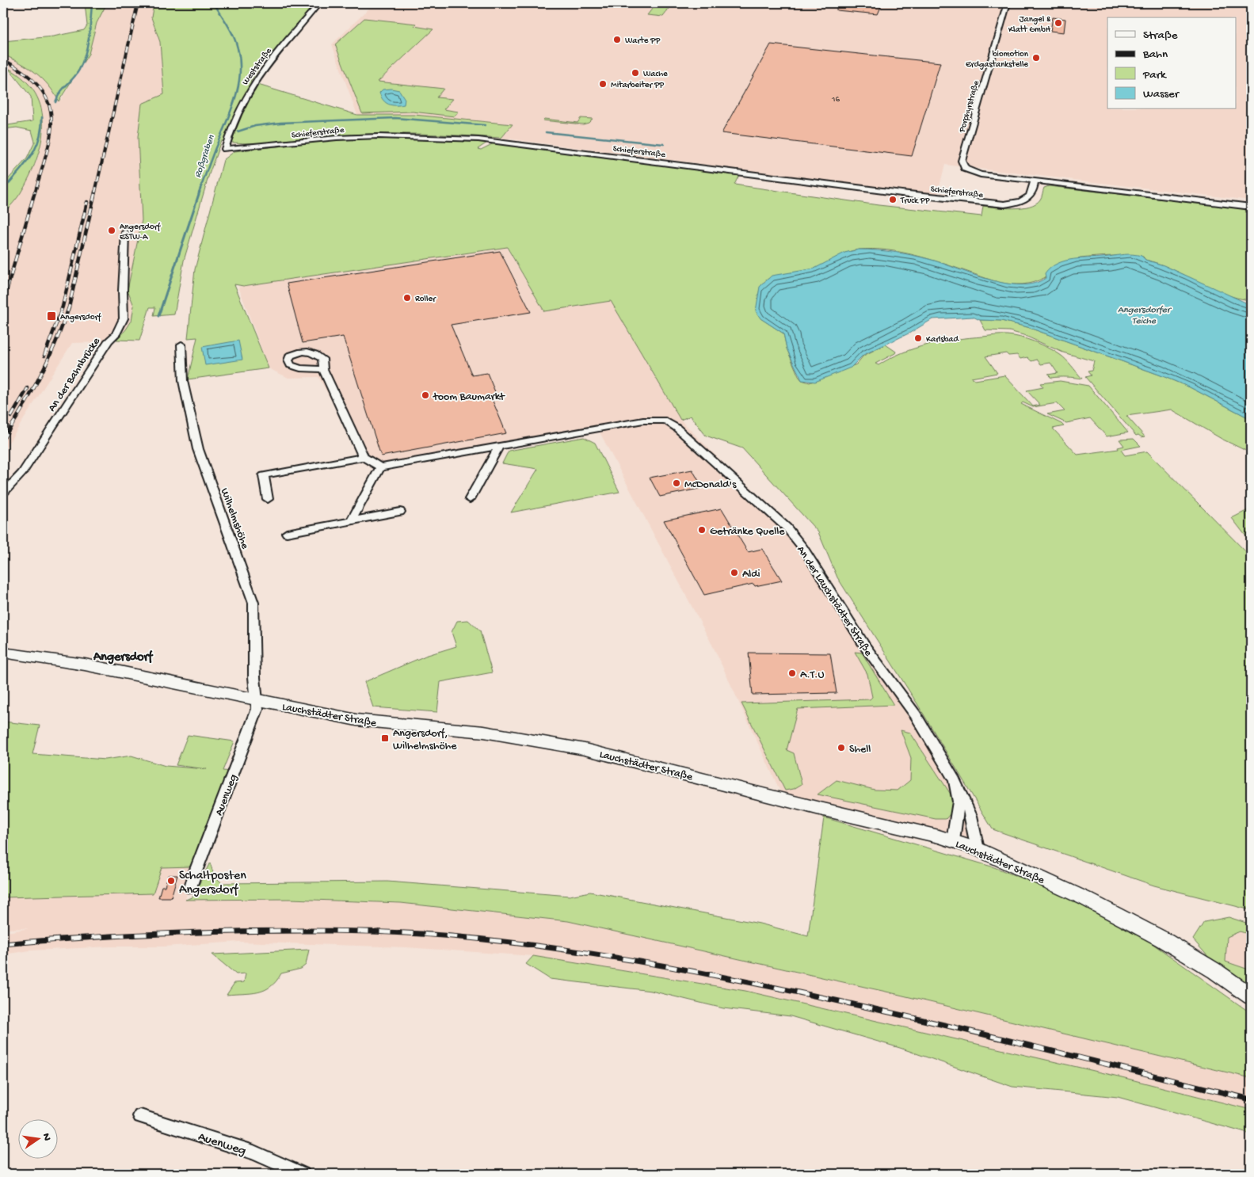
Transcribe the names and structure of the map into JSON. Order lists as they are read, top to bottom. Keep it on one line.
{"streets":{"main road":["Lauchstädter Straße"],"street":["Weststraße","Porphyrstraße","Schieferstraße","An der Bahnbrücke","Wilhelmshöhe","An der Lauchstädter Straße","Auenweg"]},"crossings":[["Weststraße","Schieferstraße"],["Porphyrstraße","Schieferstraße"],["Wilhelmshöhe","Lauchstädter Straße"],["Wilhelmshöhe","Auenweg"],["An der Lauchstädter Straße","Lauchstädter Straße"],["Lauchstädter Straße","Auenweg"]],"districts":["Angersdorf"],"water":["Roßgraben","Angersdorfer Teiche"],"places":{"other":["Jangel & Klatt GmbH","Warte PP","biomotion Erdgastankstelle","Wache","Mitarbeiter PP","Truck PP","Angersdorf ESTW-A","Roller","Karlsbad","toom Baumarkt","McDonald's","Getränke Quelle","Aldi","A.T.U","Shell","Schaltposten Angersdorf"],"transit":["Angersdorf","Angersdorf, Wilhelmshöhe"]},"house_numbers":["16"],"legend":["Straße","Bahn","Park","Wasser"],"north":"right"}
